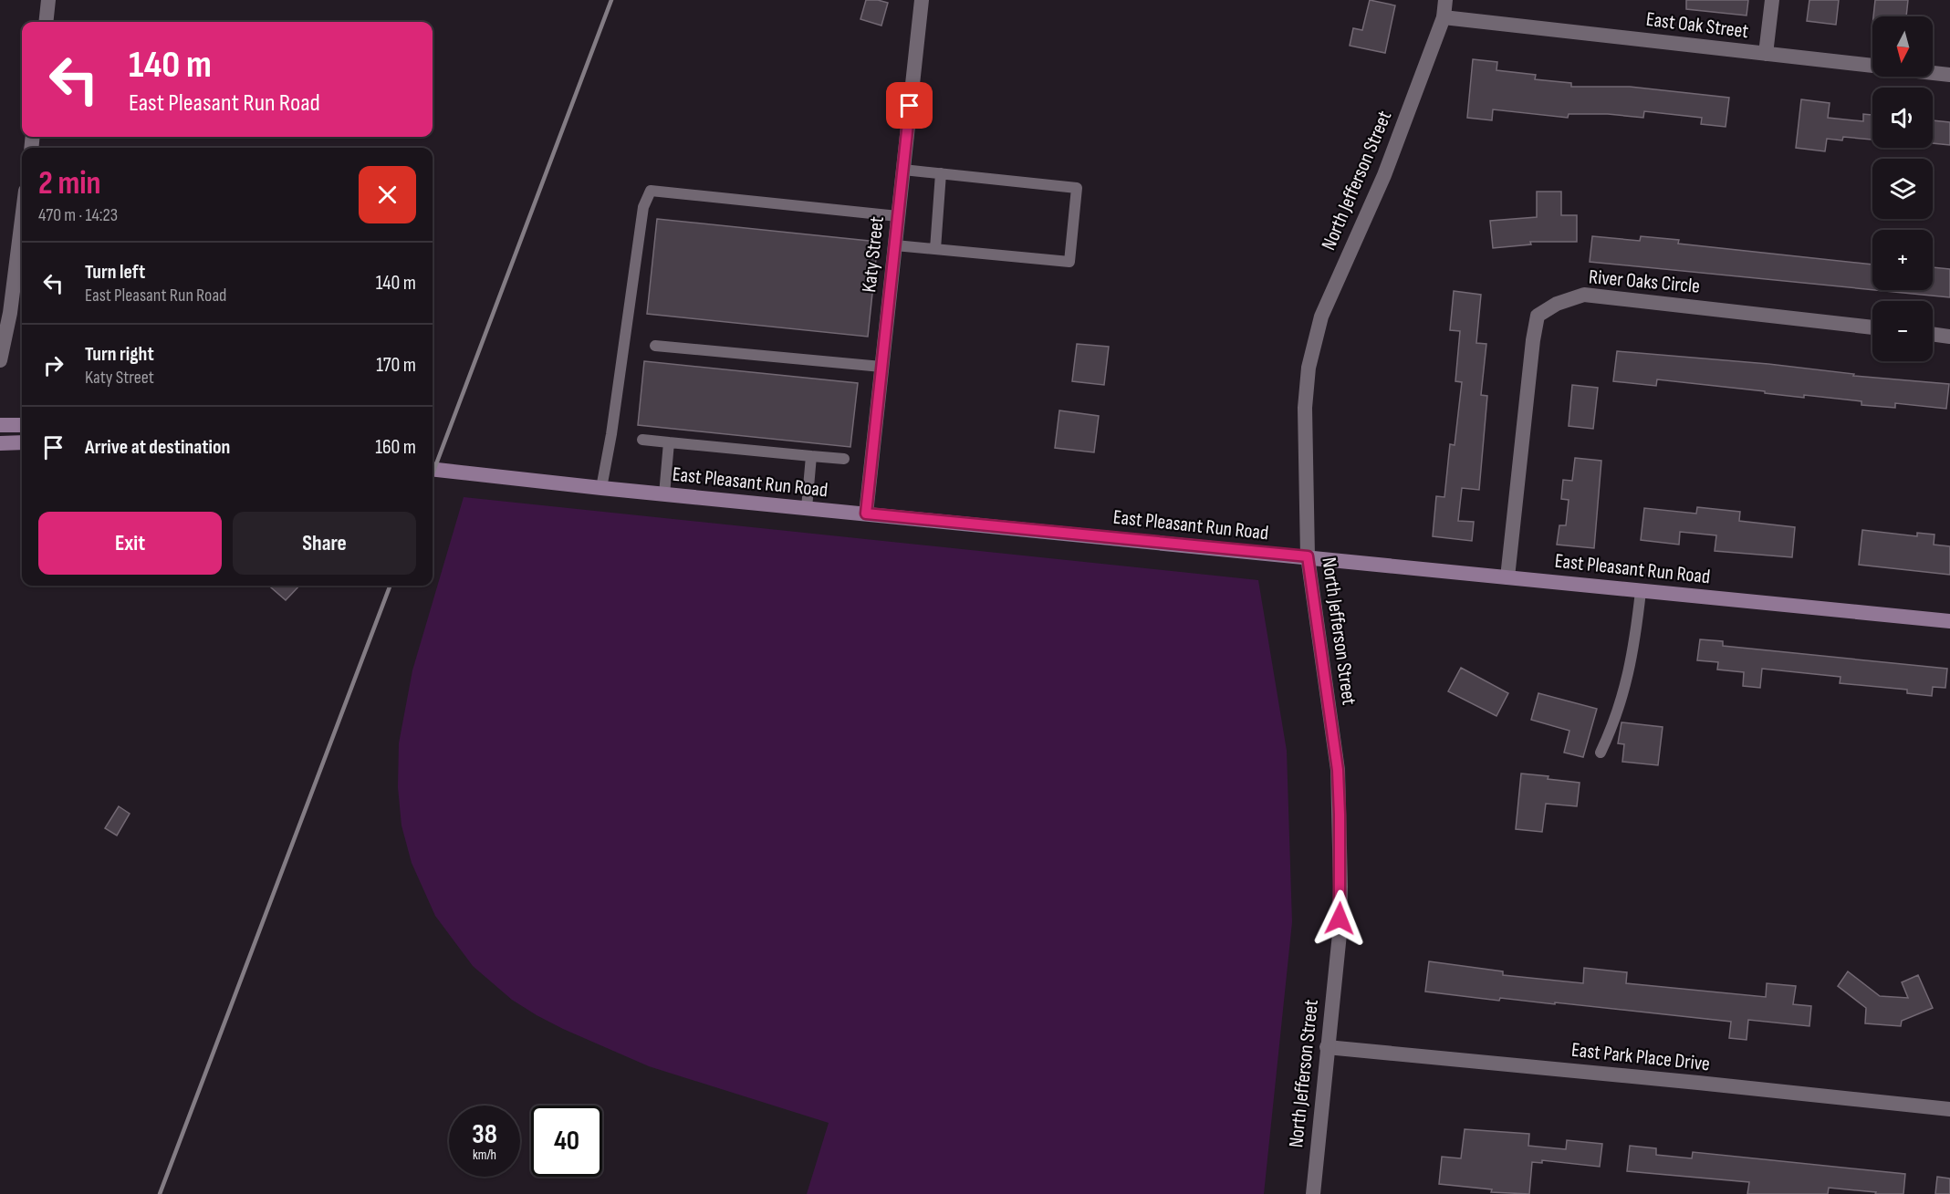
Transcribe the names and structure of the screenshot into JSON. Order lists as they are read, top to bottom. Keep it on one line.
{"streets":{"main road":["East Pleasant Run Road"],"street":["East Oak Street","North Jefferson Street","Katy Street","River Oaks Circle","East Park Place Drive"]},"crossings":[["East Oak Street","North Jefferson Street"],["North Jefferson Street","East Pleasant Run Road"],["North Jefferson Street","East Park Place Drive"],["Katy Street","East Pleasant Run Road"],["River Oaks Circle","East Pleasant Run Road"]],"north":"bottom","page":{"map_buttons":["+","−"],"turn":["140 m","East Pleasant Run Road"],"heading":["2 min","470 m · 14:23"],"list":[{"name":"Turn left","note":"East Pleasant Run Road","value":"140 m"},{"name":"Turn right","note":"Katy Street","value":"170 m"},{"name":"Arrive at destination","value":"160 m"}],"buttons":["Exit","Share"],"speed":"38 km/h","limit":"40"}}
